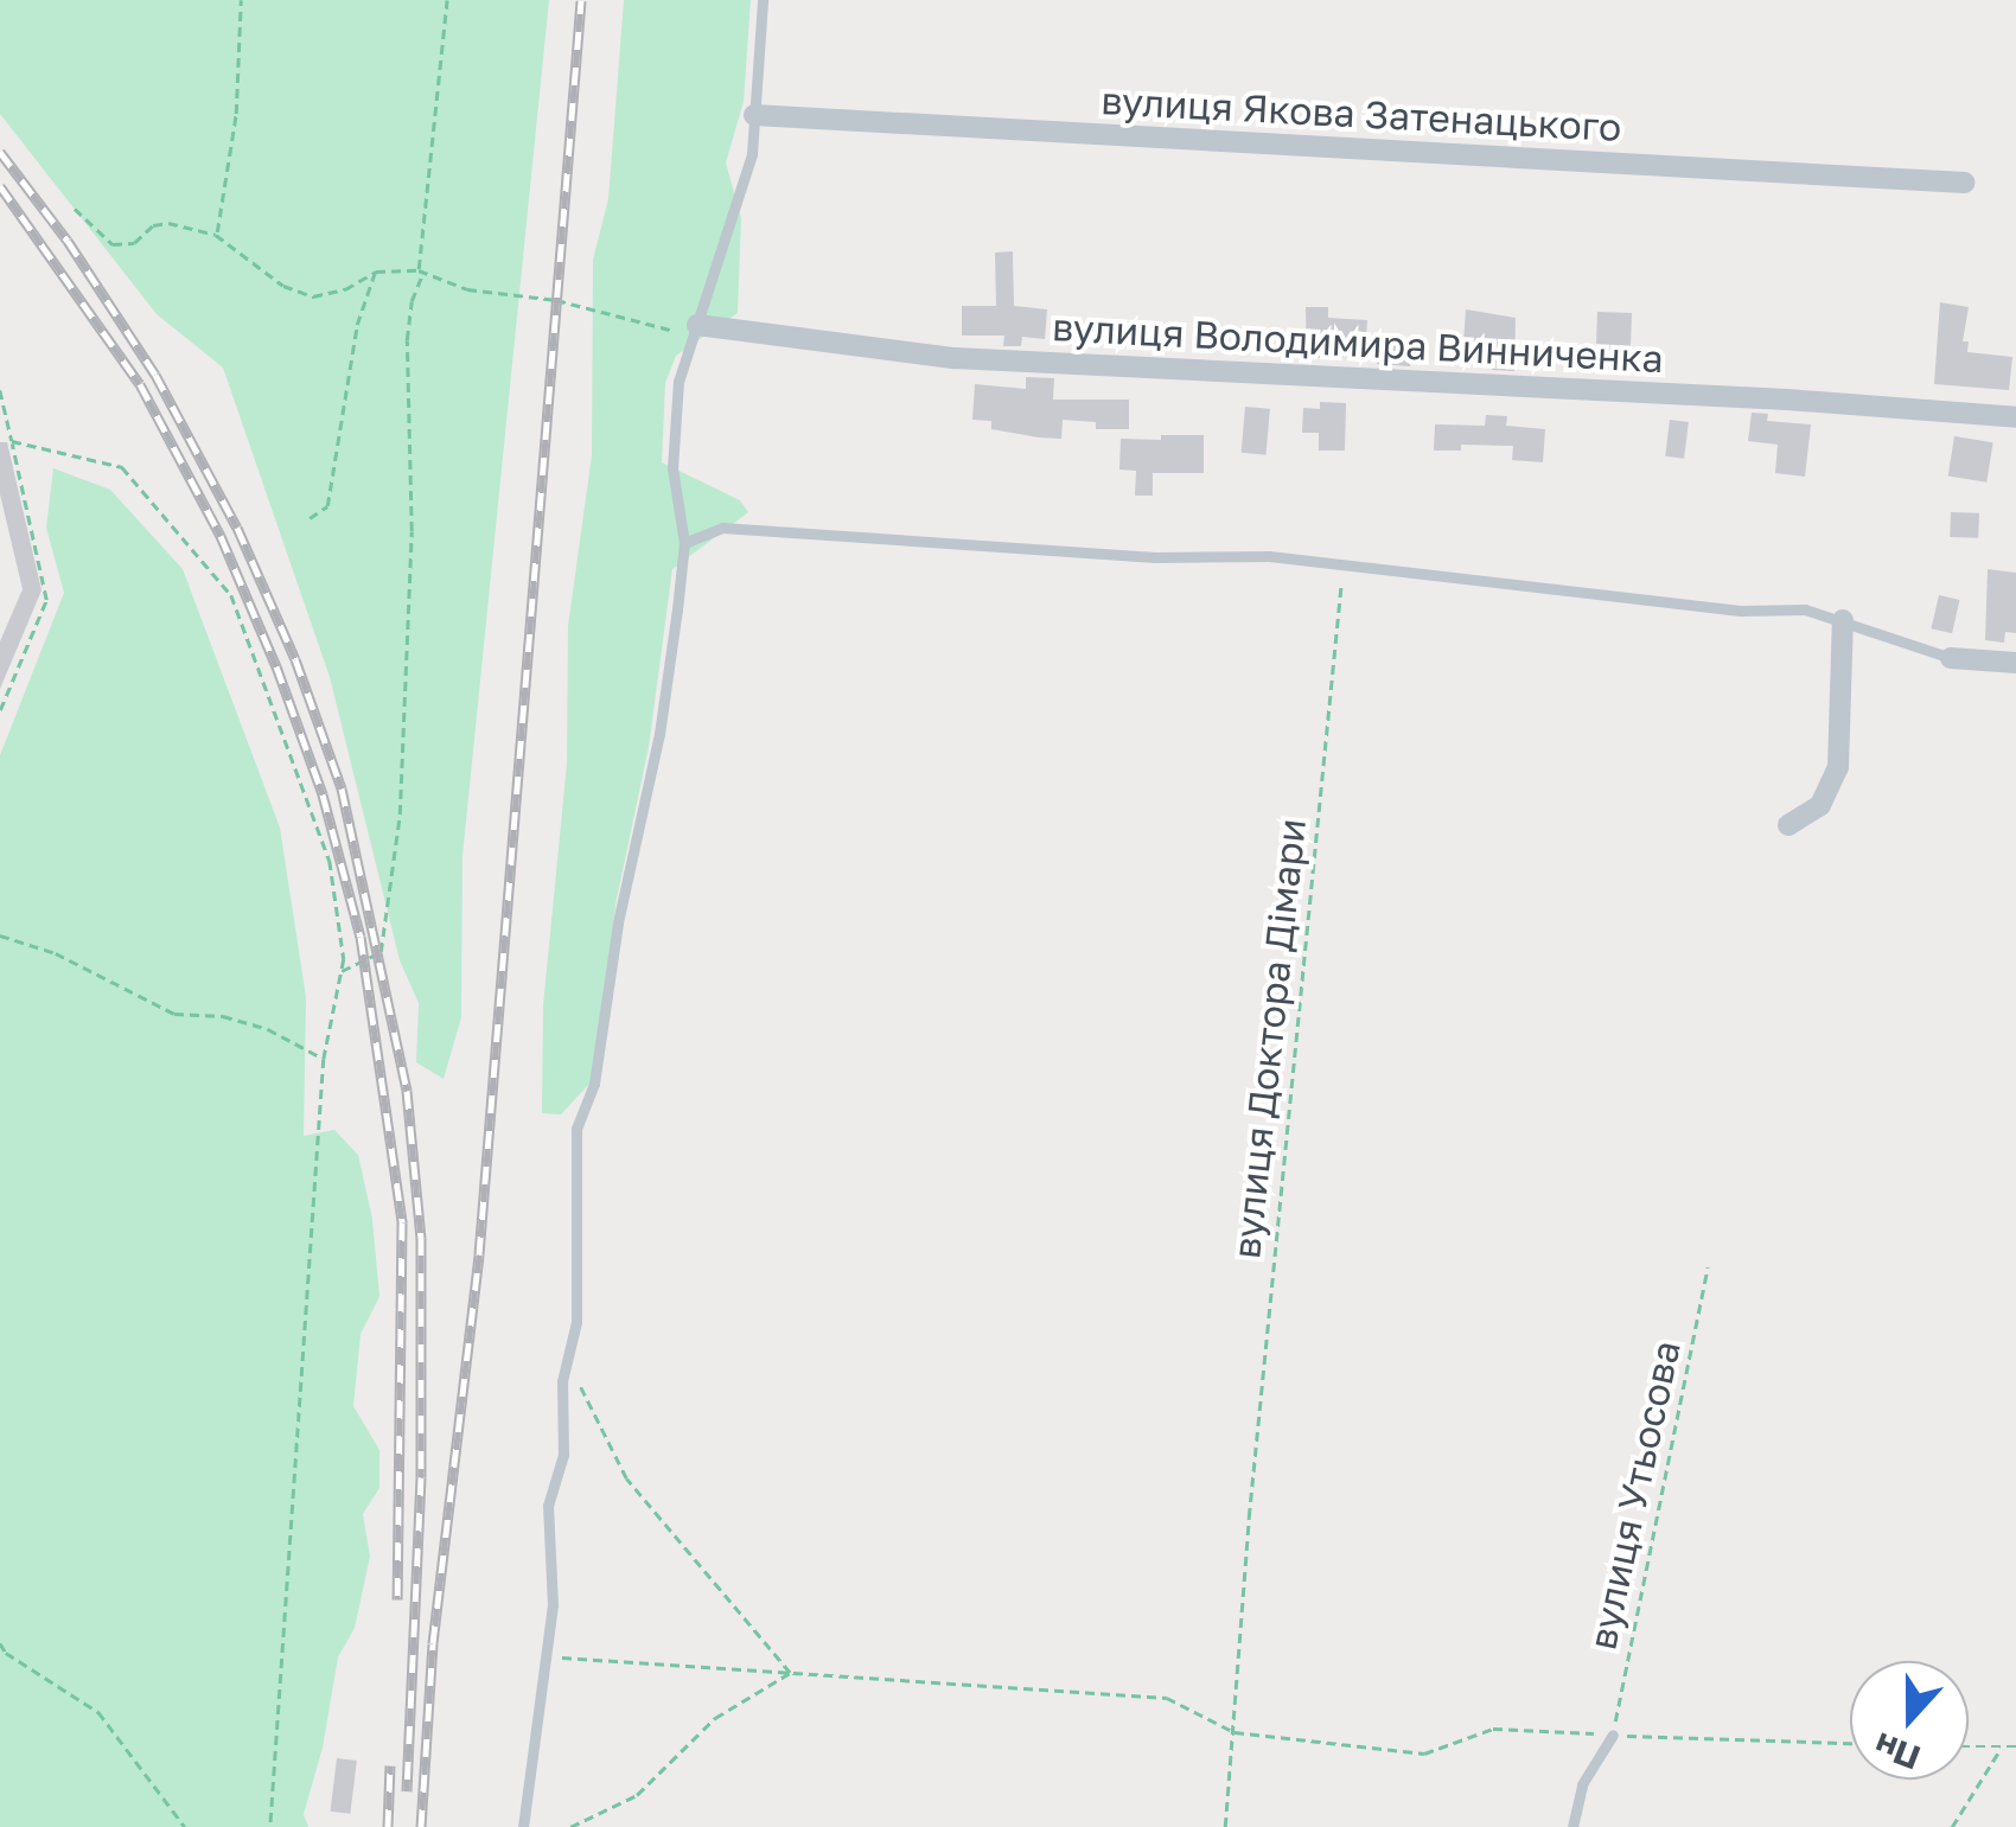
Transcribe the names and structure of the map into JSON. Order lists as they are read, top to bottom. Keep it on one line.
{"streets":{"street":["вулиця Якова Затенацького","вулиця Володимира Винниченка"],"path":["вулиця Доктора Дімари","вулиця Утьосова"]},"north":"bottom"}
